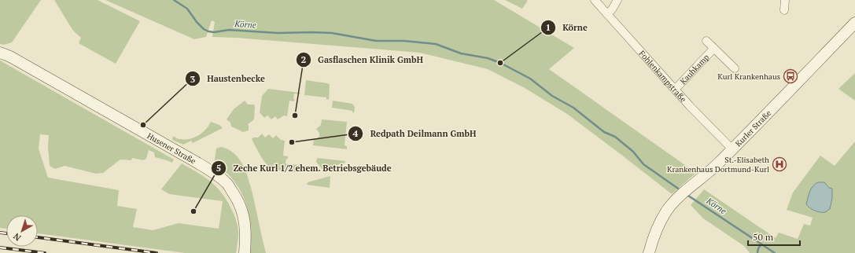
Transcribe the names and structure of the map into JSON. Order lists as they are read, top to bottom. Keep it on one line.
{"streets":{"street":["Kauhkamp","Fohlenkampstraße","Kurler Straße","Husener Straße"]},"crossings":[["Kauhkamp","Fohlenkampstraße"],["Fohlenkampstraße","Kurler Straße"]],"water":["Körne"],"places":{"other":["Körne","Gasflaschen Klinik GmbH","Haustenbecke","Redpath Deilmann GmbH","Zeche Kurl 1/2 ehem. Betriebsgebäude"],"bus stop":["Kurl Krankenhaus"],"hospital":["St.-Elisabeth Krankenhaus Dortmund-Kurl"]},"scale_bar":"50 m","north":"bottom left"}
